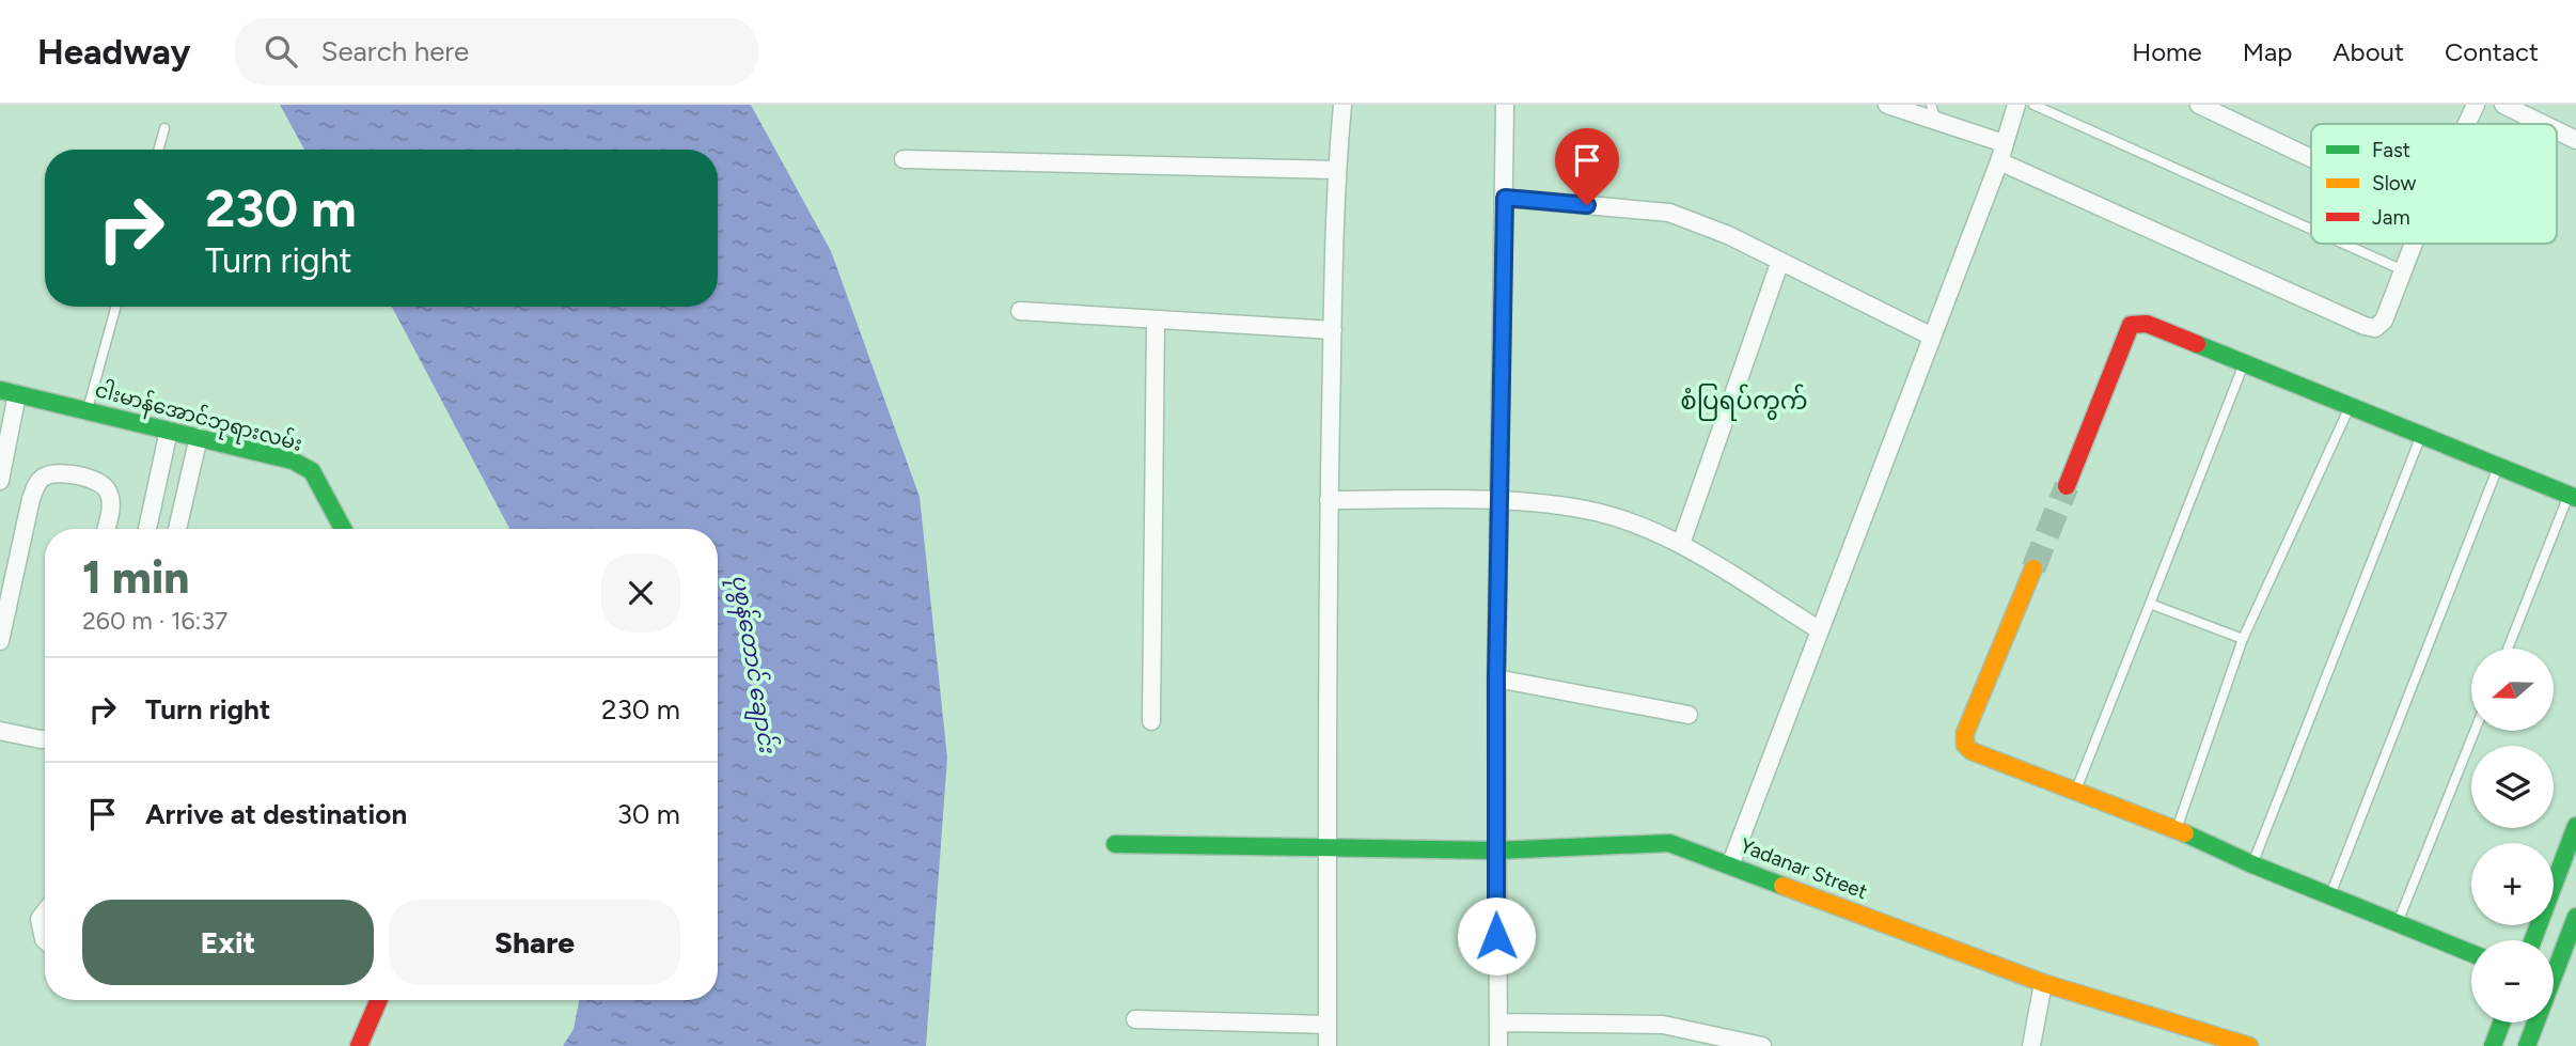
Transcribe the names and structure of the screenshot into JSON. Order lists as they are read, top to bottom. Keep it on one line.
{"streets":{"street":["ငါးမာန်အောင်ဘုရားလမ်း","Yadanar Street"]},"districts":["စံပြရပ်ကွက်"],"water":["ပုစွန်တောင် ချောင်း"],"legend":["Fast","Slow","Jam"],"north":"left","page":{"header":"Headway","search":"Search here","nav":["Home","Map","About","Contact"],"turn":["230 m","Turn right"],"heading":["1 min","260 m · 16:37"],"map_buttons":["+","−"],"list":[{"name":"Turn right","value":"230 m"},{"name":"Arrive at destination","value":"30 m"}],"buttons":["Exit","Share"]}}
